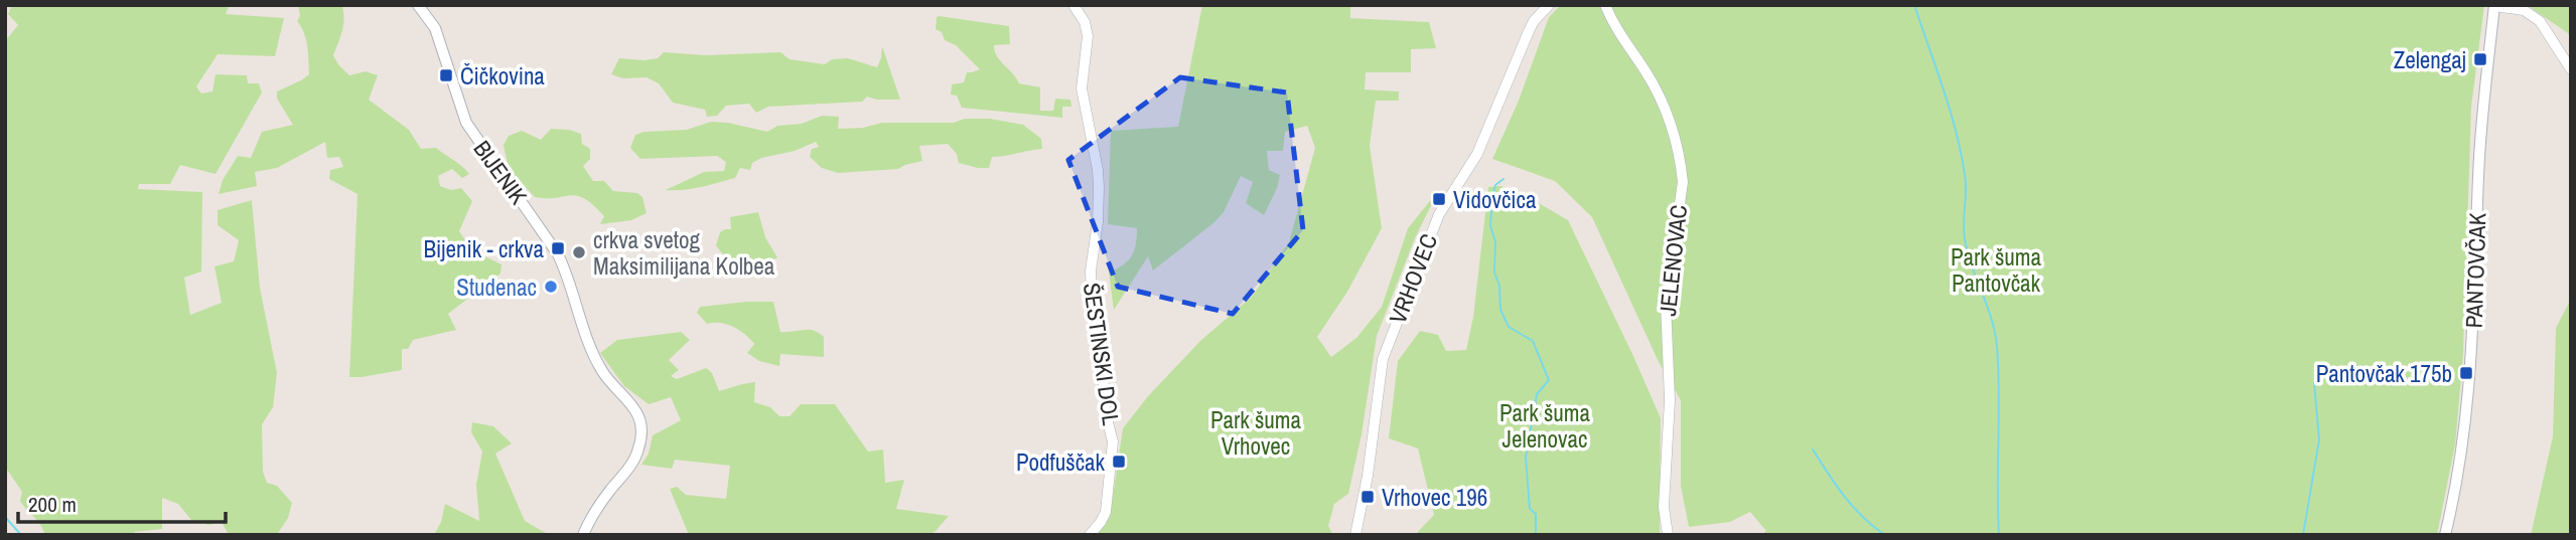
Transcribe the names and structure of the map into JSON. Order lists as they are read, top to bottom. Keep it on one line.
{"streets":{"main road":["BIJENIK","PANTOVČAK"],"street":["JELENOVAC","VRHOVEC","ŠESTINSKI DOL"]},"parks":["Park šuma Pantovčak","Park šuma Jelenovac","Park šuma Vrhovec"],"places":{"transit":["Zelengaj","Čičkovina","Vidovčica","Bijenik - crkva","Pantovčak 175b","Podfuščak","Vrhovec 196"],"other":["crkva svetog Maksimilijana Kolbea","Studenac"]},"scale_bar":"200 m"}
